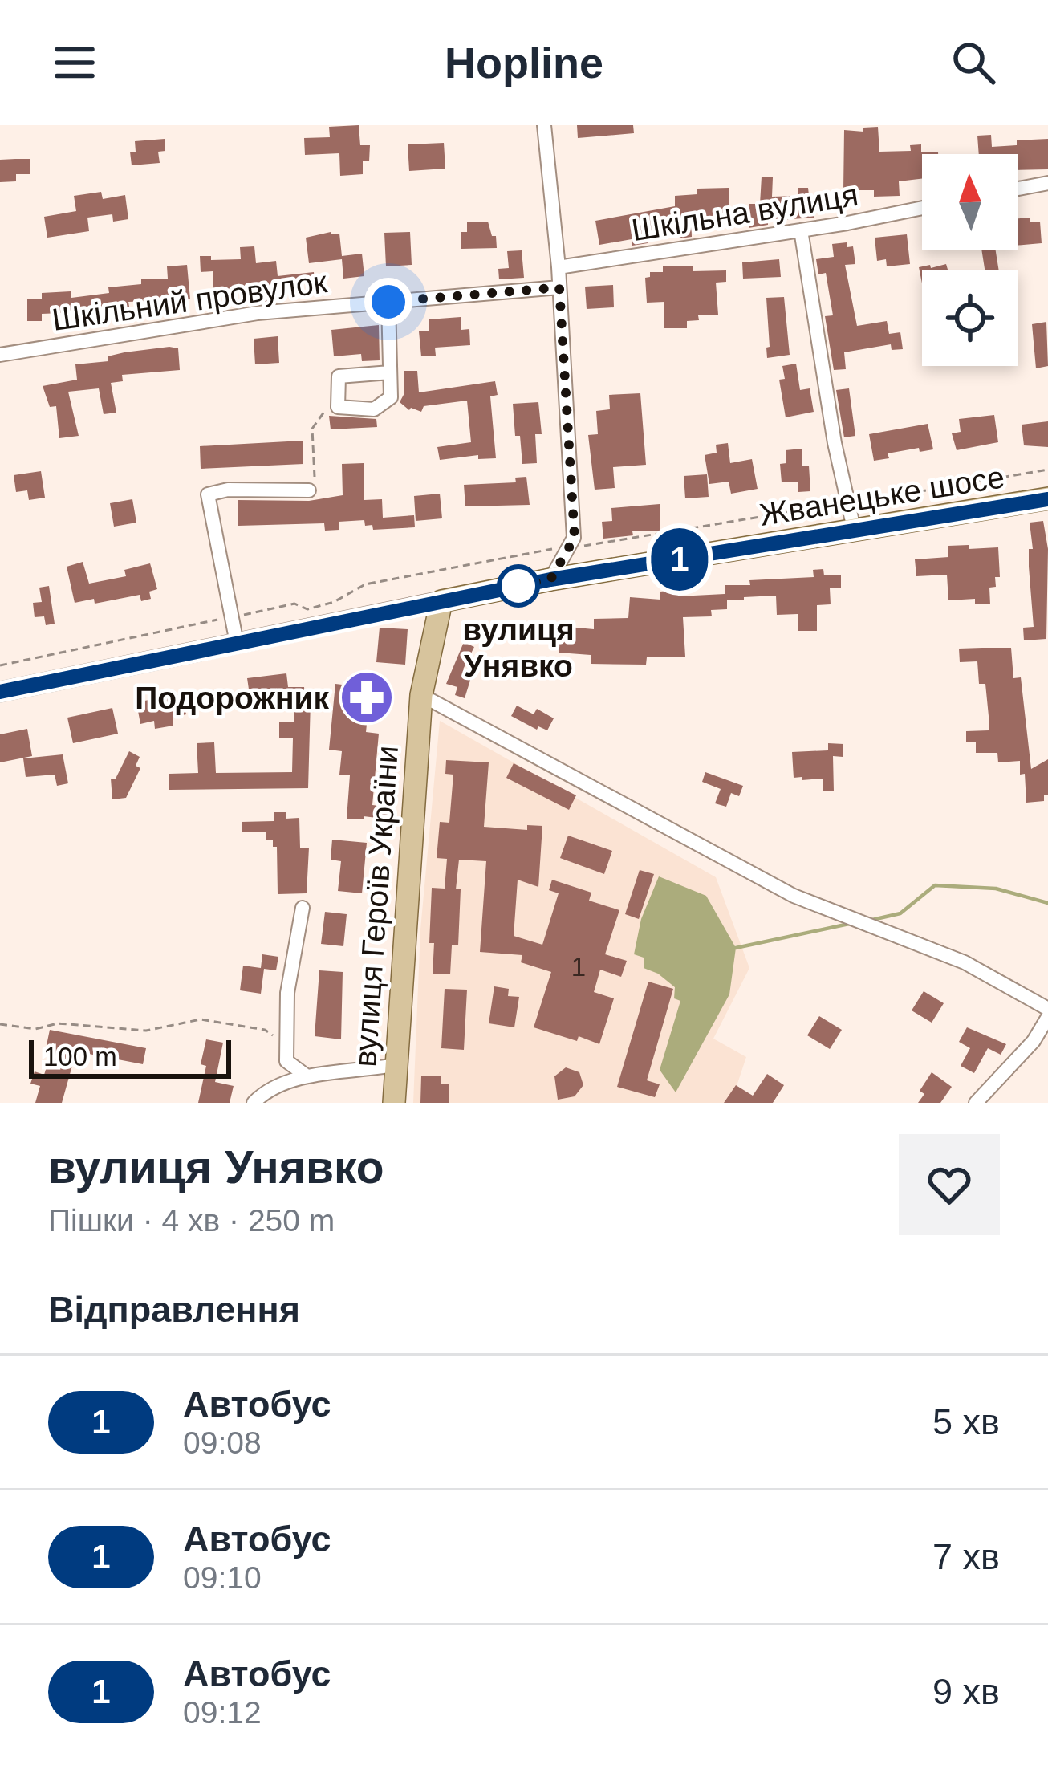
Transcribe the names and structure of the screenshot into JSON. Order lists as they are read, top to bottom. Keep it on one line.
{"streets":{"main road":["Жванецьке шосе","вулиця Героїв України"],"street":["Шкільна вулиця","Шкільний провулок"]},"crossings":[["Жванецьке шосе","вулиця Героїв України"]],"places":{"other":["вулиця Унявко"],"pharmacy":["Подорожник"]},"lines":["bus line 1"],"house_numbers":["1"],"scale_bar":"100 m","north":"top","page":{"header":"Hopline","on_map":"1","scale":"100 m","heading":[["вулиця Унявко","Пішки · 4 хв · 250 m"],"Відправлення"],"list":[{"mark":"1","name":"Автобус","note":"09:08","value":"5 хв"},{"mark":"1","name":"Автобус","note":"09:10","value":"7 хв"},{"mark":"1","name":"Автобус","note":"09:12","value":"9 хв"}]}}
